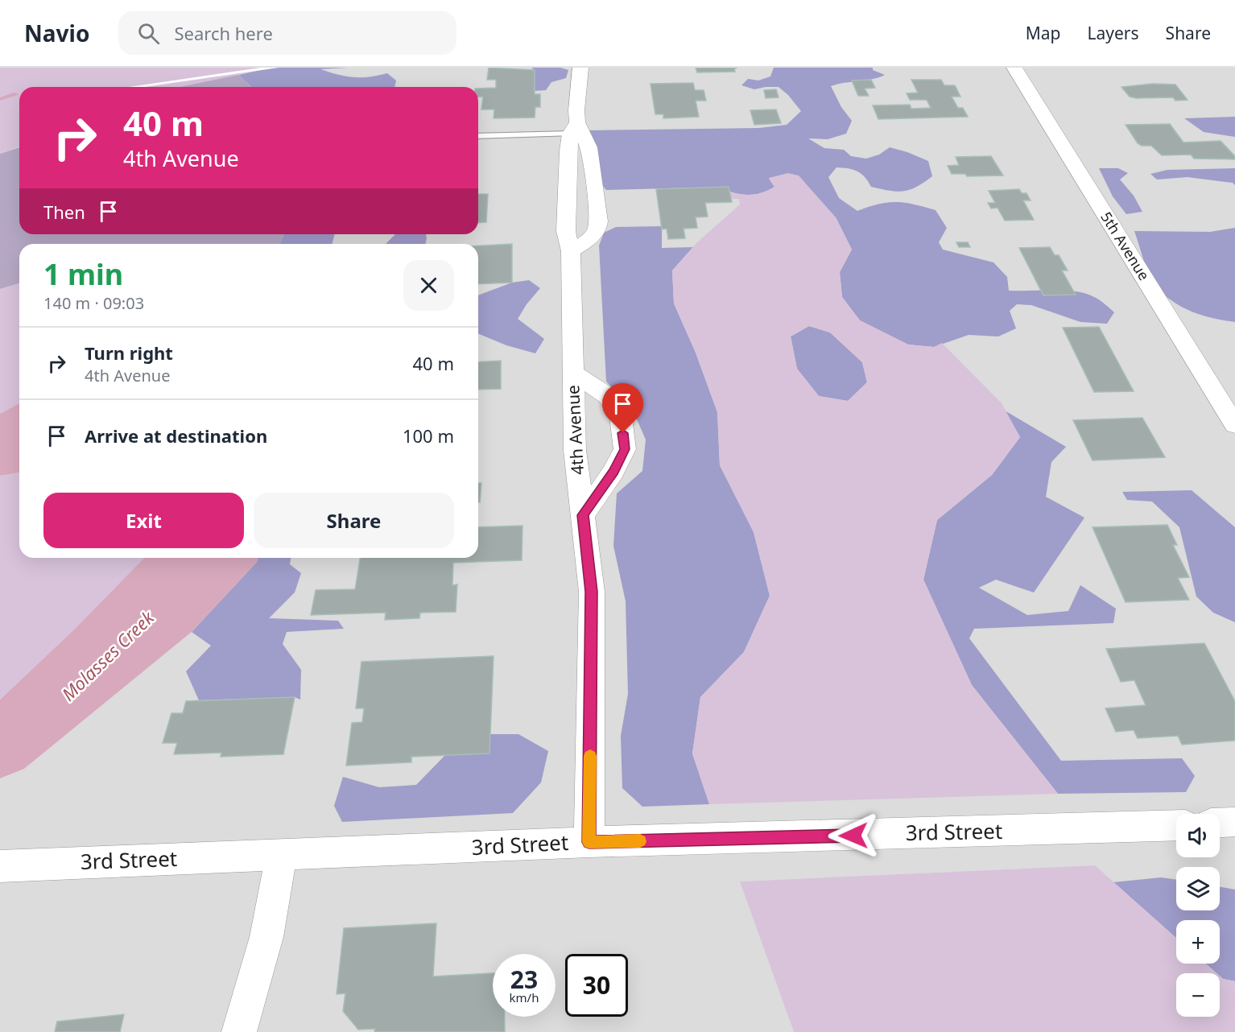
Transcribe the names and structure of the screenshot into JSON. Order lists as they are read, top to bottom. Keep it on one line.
{"streets":{"street":["5th Avenue","4th Avenue","3rd Street"]},"crossings":[["4th Avenue","3rd Street"]],"water":["Molasses Creek"],"page":{"header":"Navio","search":"Search here","nav":["Map","Layers","Share"],"turn":["40 m","4th Avenue"],"then":"Then","heading":["1 min","140 m · 09:03"],"list":[{"name":"Turn right","note":"4th Avenue","value":"40 m"},{"name":"Arrive at destination","value":"100 m"}],"buttons":["Exit","Share"],"map_buttons":["+","−"],"speed":"23 km/h","limit":"30"}}
